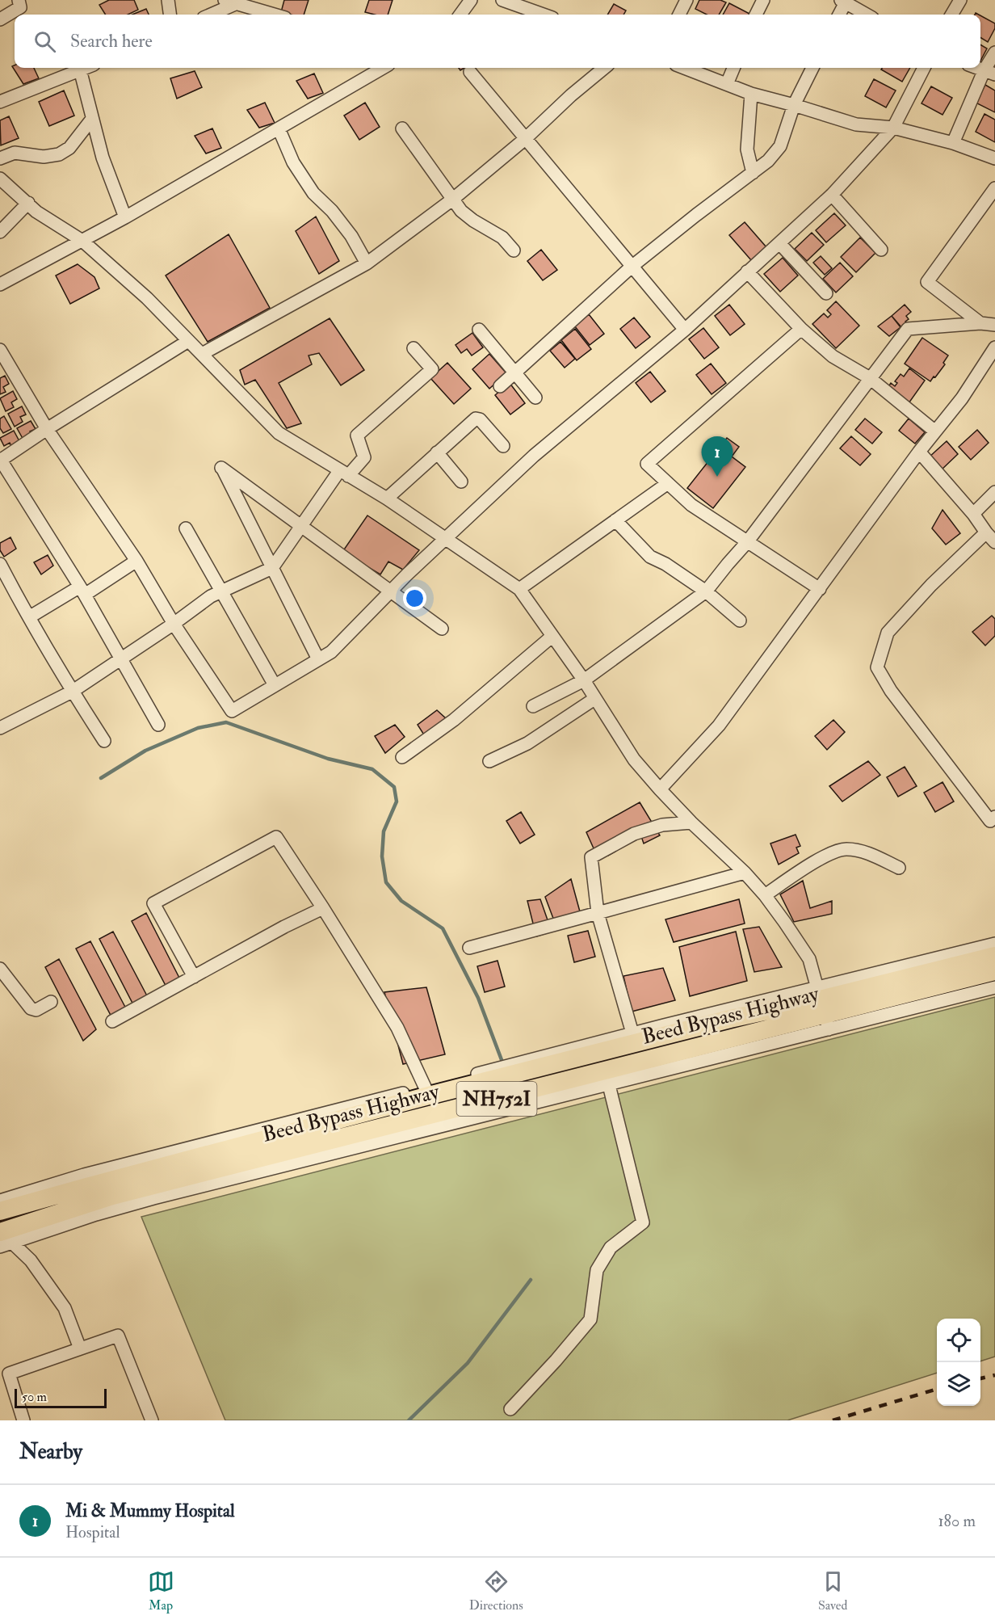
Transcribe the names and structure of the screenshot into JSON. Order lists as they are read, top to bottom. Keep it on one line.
{"streets":{"highway":["Beed Bypass Highway","NH752I"]},"scale_bar":"50 m","page":{"search":"Search here","pins":"1","scale":"50 m","heading":"Nearby","list":[{"mark":"1","name":"Mi & Mummy Hospital","note":"Hospital","value":"180 m"}],"nav":["Map","Directions","Saved"]}}
